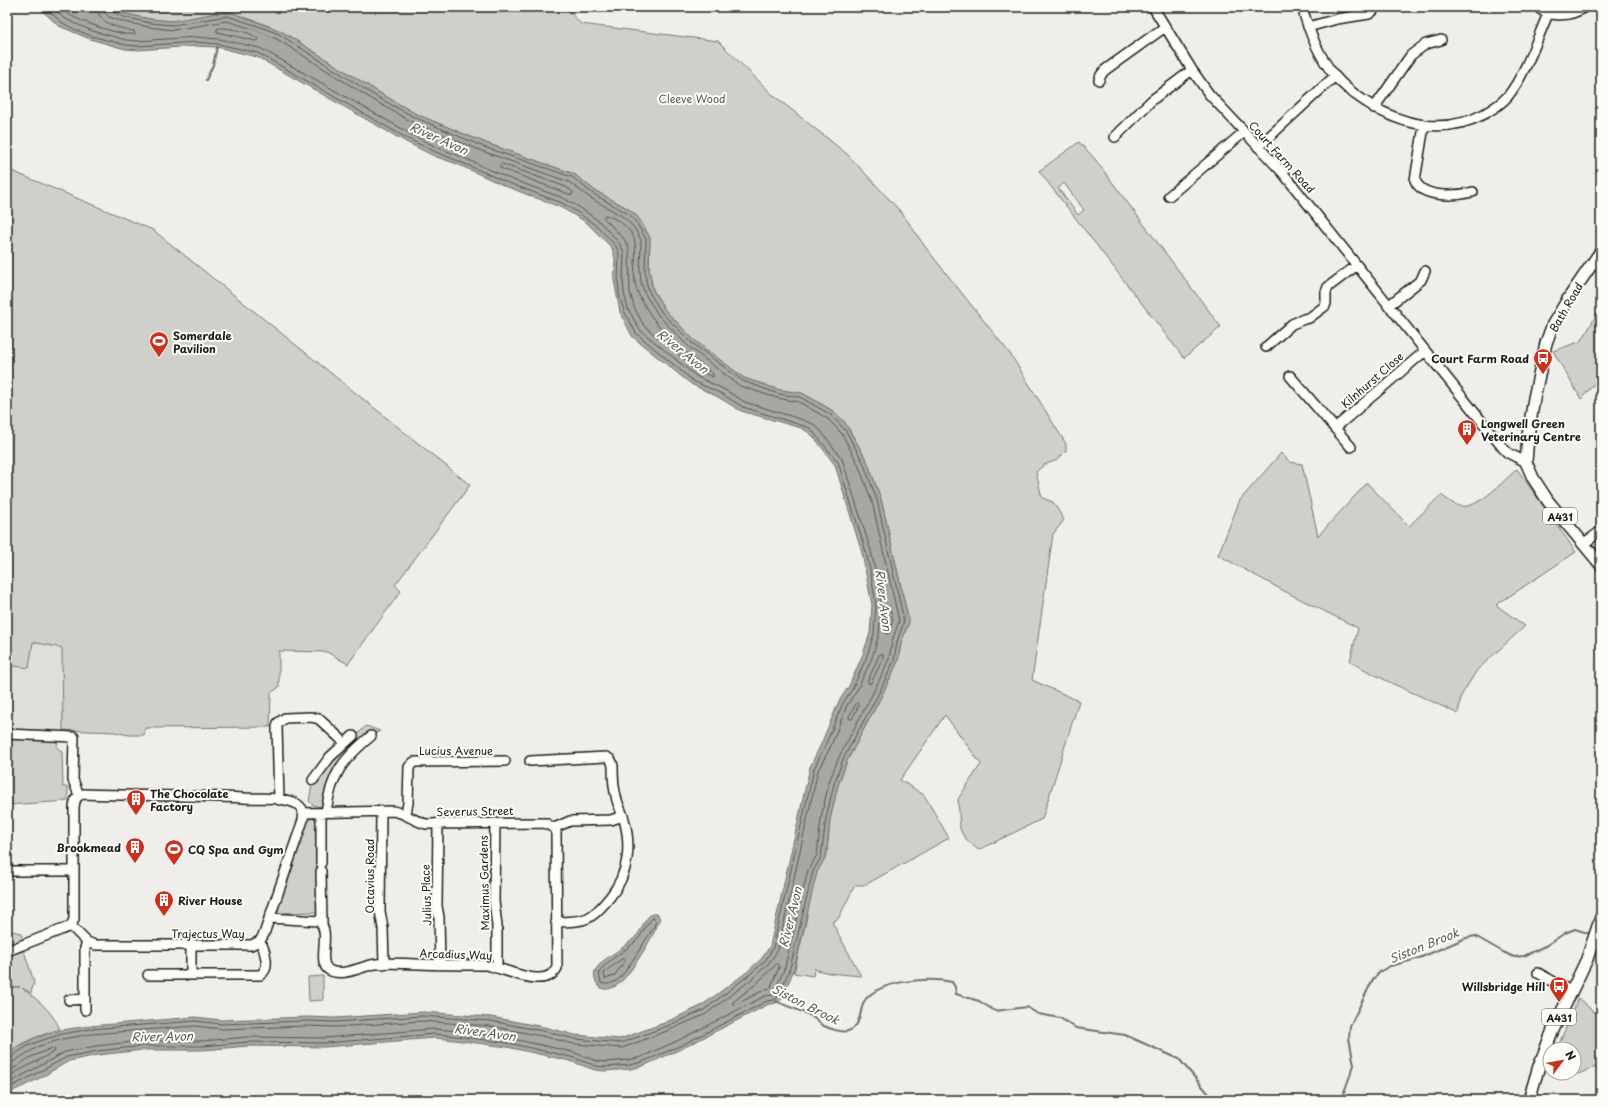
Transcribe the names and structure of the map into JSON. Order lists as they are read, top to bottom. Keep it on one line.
{"streets":{"main road":["Bath Road","A431"],"street":["Court Farm Road","Kilnhurst Close","Lucius Avenue","Severus Street","Octavius Road","Maximus Gardens","Julius Place","Trajectus Way","Arcadius Way"]},"crossings":[["Court Farm Road","Bath Road"],["Court Farm Road","Kilnhurst Close"],["Court Farm Road","A431"],["Bath Road","A431"],["Lucius Avenue","Severus Street"],["Severus Street","Octavius Road"],["Severus Street","Maximus Gardens"],["Severus Street","Julius Place"],["Severus Street","Trajectus Way"],["Severus Street","Arcadius Way"],["Octavius Road","Arcadius Way"],["Maximus Gardens","Arcadius Way"],["Julius Place","Arcadius Way"]],"water":["River Avon","Siston Brook"],"parks":["Cleeve Wood"],"places":{"sports":["Somerdale Pavilion","CQ Spa and Gym"],"bus stop":["Court Farm Road","Willsbridge Hill"],"building":["Longwell Green Veterinary Centre","The Chocolate Factory","Brookmead","River House"]},"north":"top right"}
